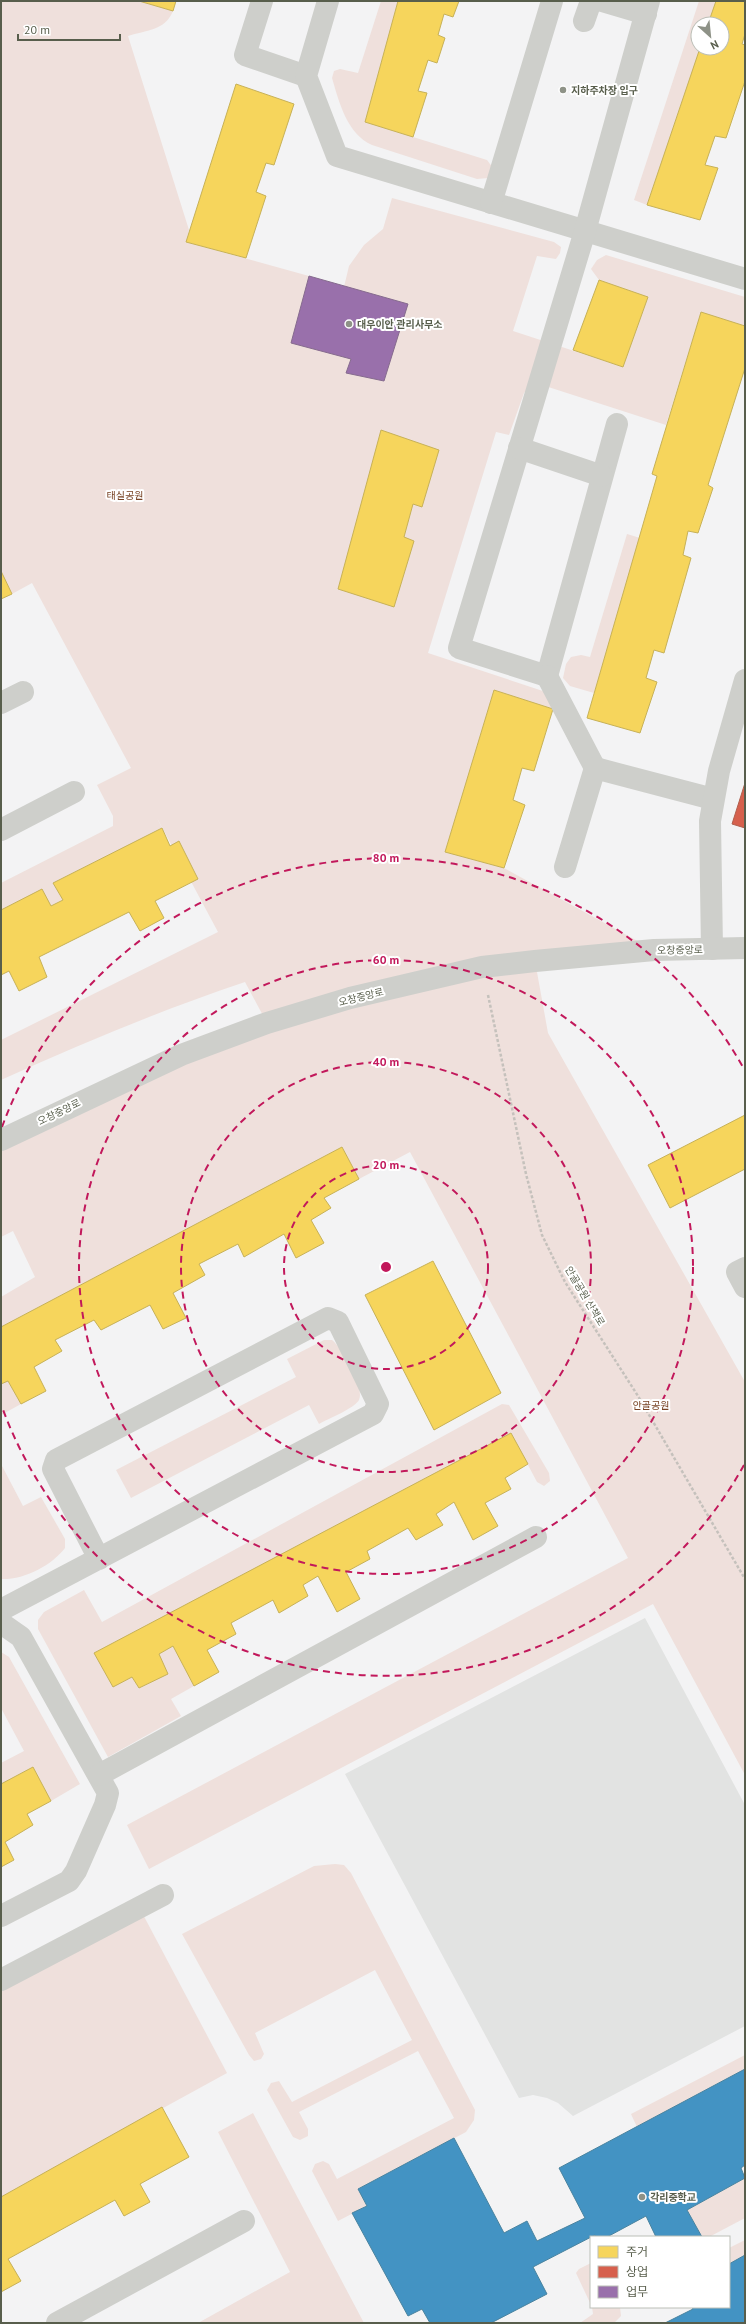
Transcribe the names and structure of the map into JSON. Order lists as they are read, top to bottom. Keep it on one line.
{"streets":{"street":["오창중앙로"],"path":["안골공원 산책로"]},"crossings":[["오창중앙로","안골공원 산책로"]],"parks":["태실공원","안골공원"],"places":["지하주차장 입구","대우이안 관리사무소","각리중학교"],"legend":["주거","상업","업무"],"scale_bar":"20 m","north":"bottom right","rings":["80 m","60 m","40 m","20 m"]}
